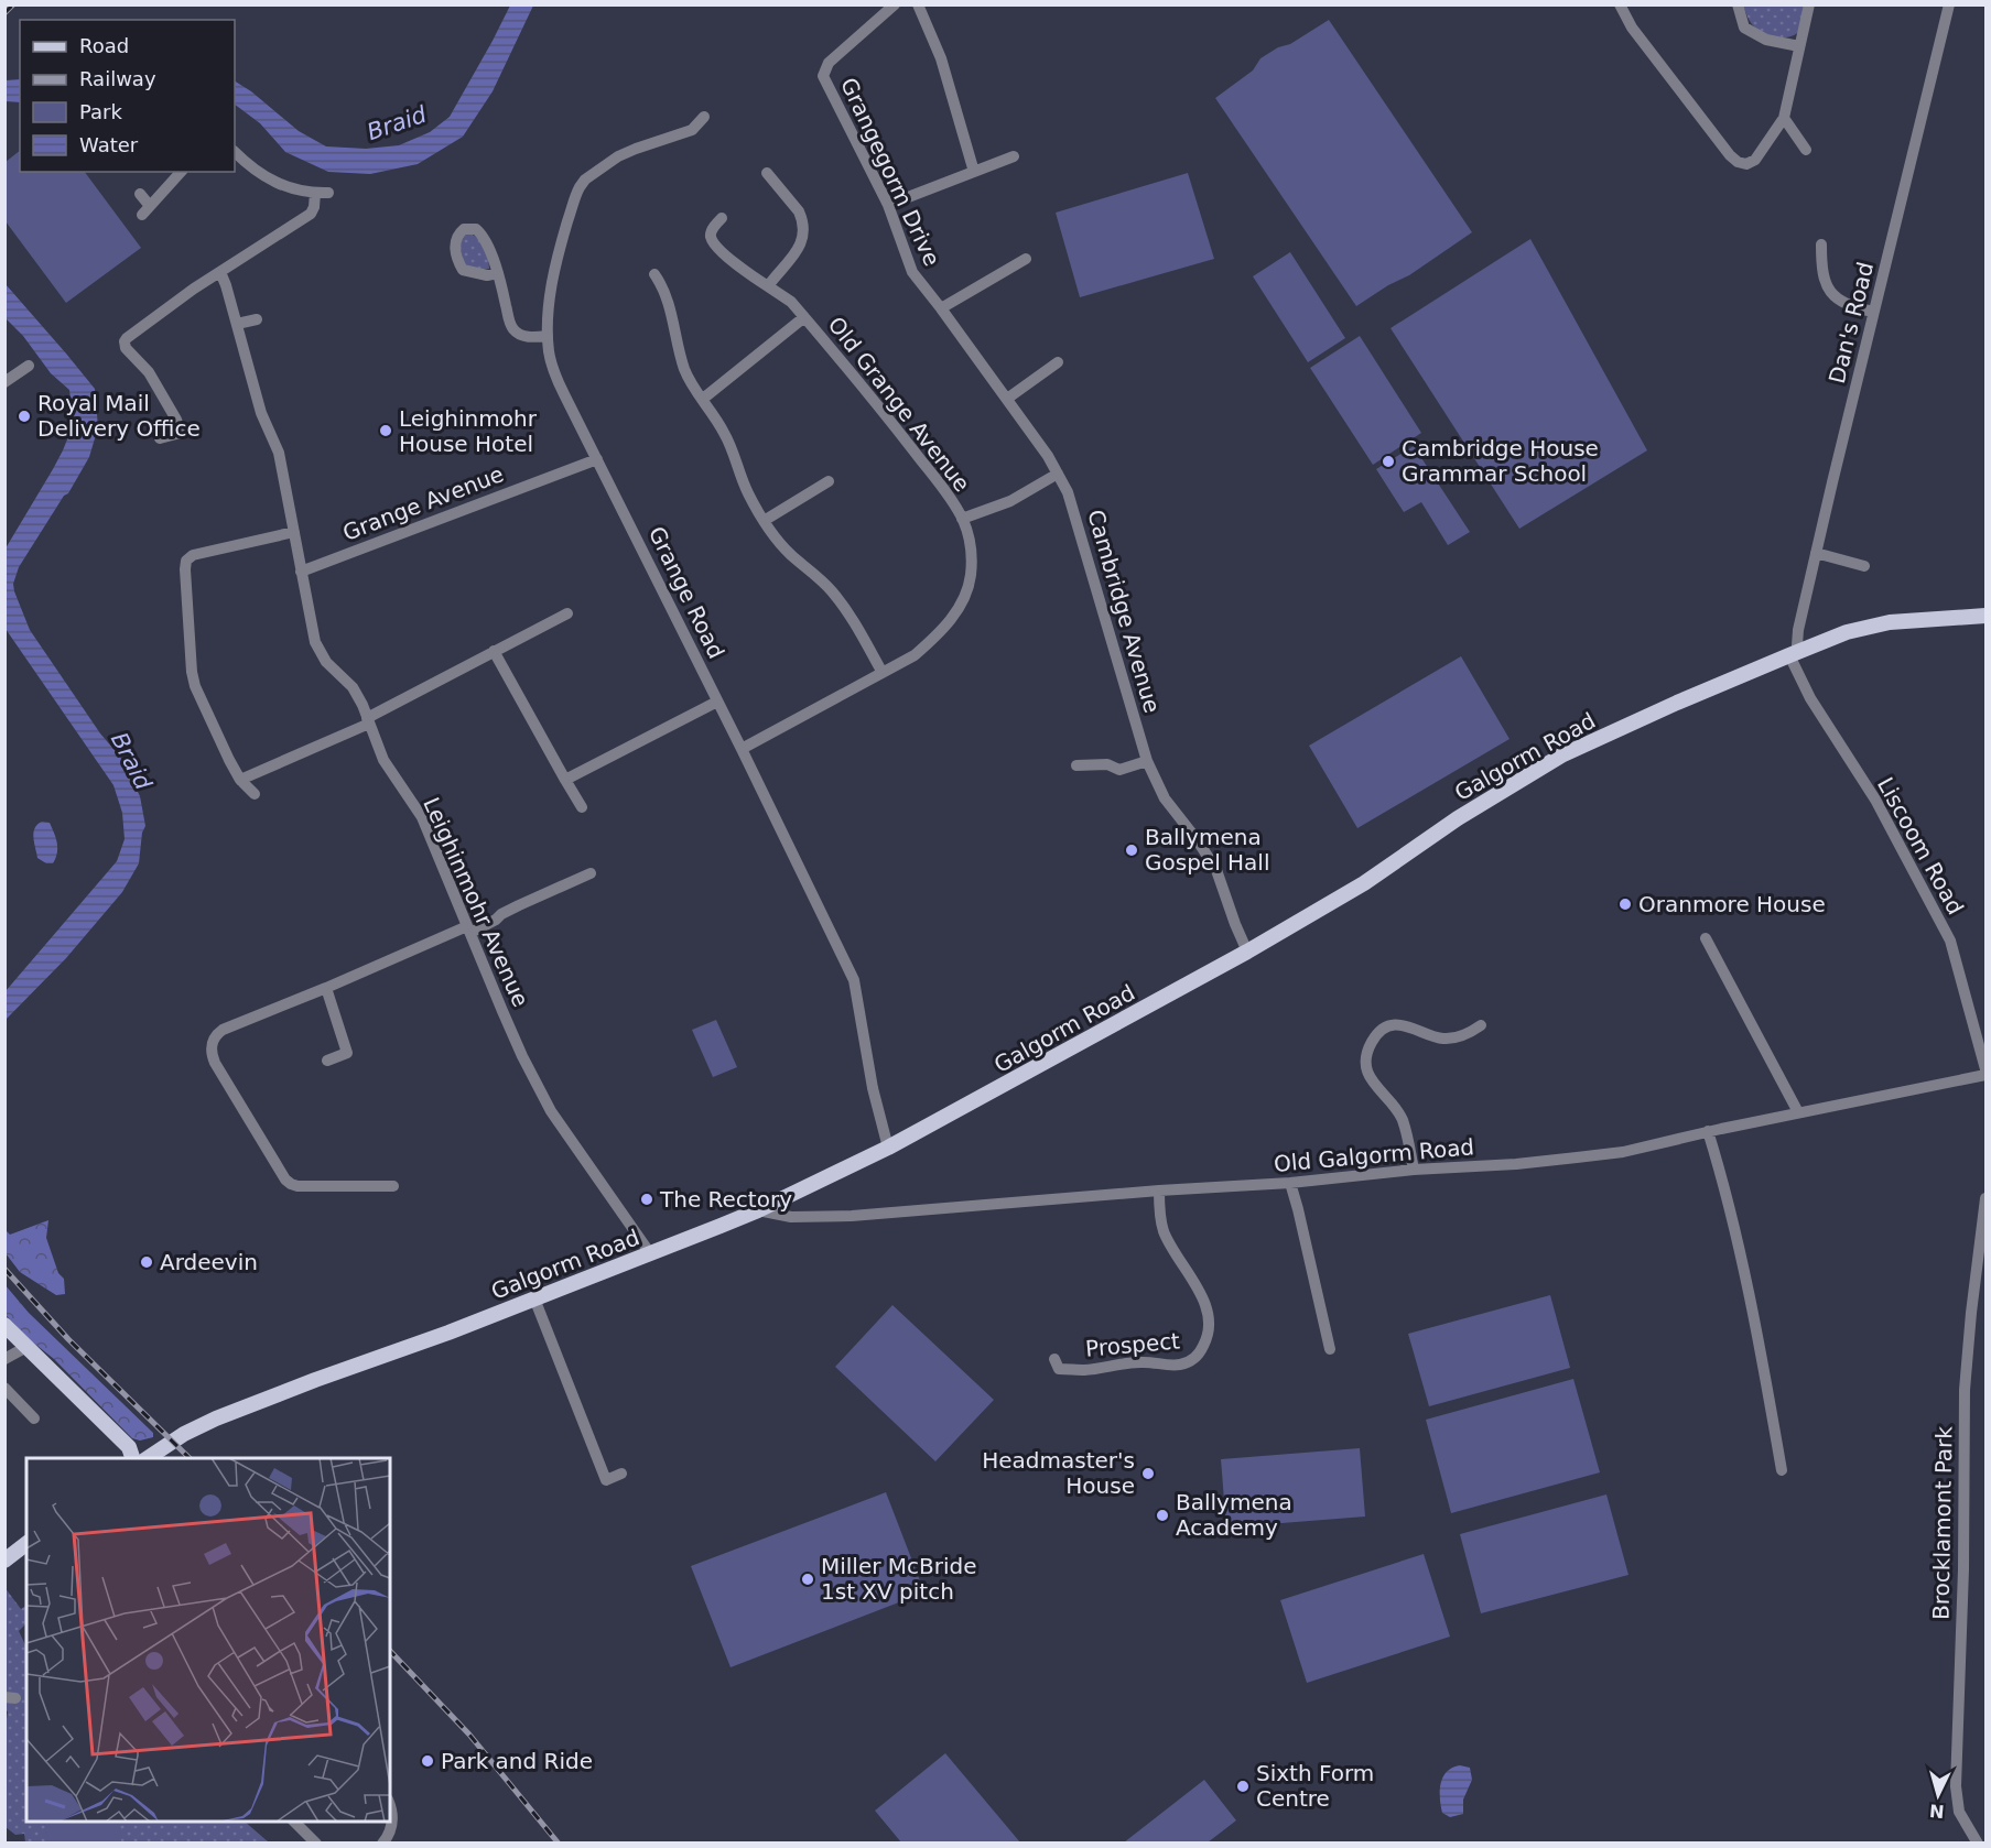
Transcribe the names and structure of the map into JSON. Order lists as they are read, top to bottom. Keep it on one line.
{"streets":{"main road":["Galgorm Road"],"street":["Grangegorm Drive","Dan's Road","Old Grange Avenue","Grange Avenue","Grange Road","Cambridge Avenue","Liscoom Road","Leighinmohr Avenue","Old Galgorm Road","Prospect","Brocklamont Park"]},"crossings":[["Grangegorm Drive","Cambridge Avenue"],["Dan's Road","Galgorm Road"],["Dan's Road","Liscoom Road"],["Old Grange Avenue","Grange Road"],["Grange Avenue","Grange Road"],["Grange Avenue","Leighinmohr Avenue"],["Grange Road","Galgorm Road"],["Cambridge Avenue","Galgorm Road"],["Galgorm Road","Liscoom Road"],["Galgorm Road","Leighinmohr Avenue"],["Galgorm Road","Old Galgorm Road"],["Old Galgorm Road","Prospect"]],"water":["Braid"],"places":["Royal Mail Delivery Office","Leighinmohr House Hotel","Cambridge House Grammar School","Ballymena Gospel Hall","Oranmore House","The Rectory","Ardeevin","Headmaster's House","Ballymena Academy","Miller McBride 1st XV pitch","Park and Ride","Sixth Form Centre"],"legend":["Road","Railway","Park","Water"],"north":"bottom"}
